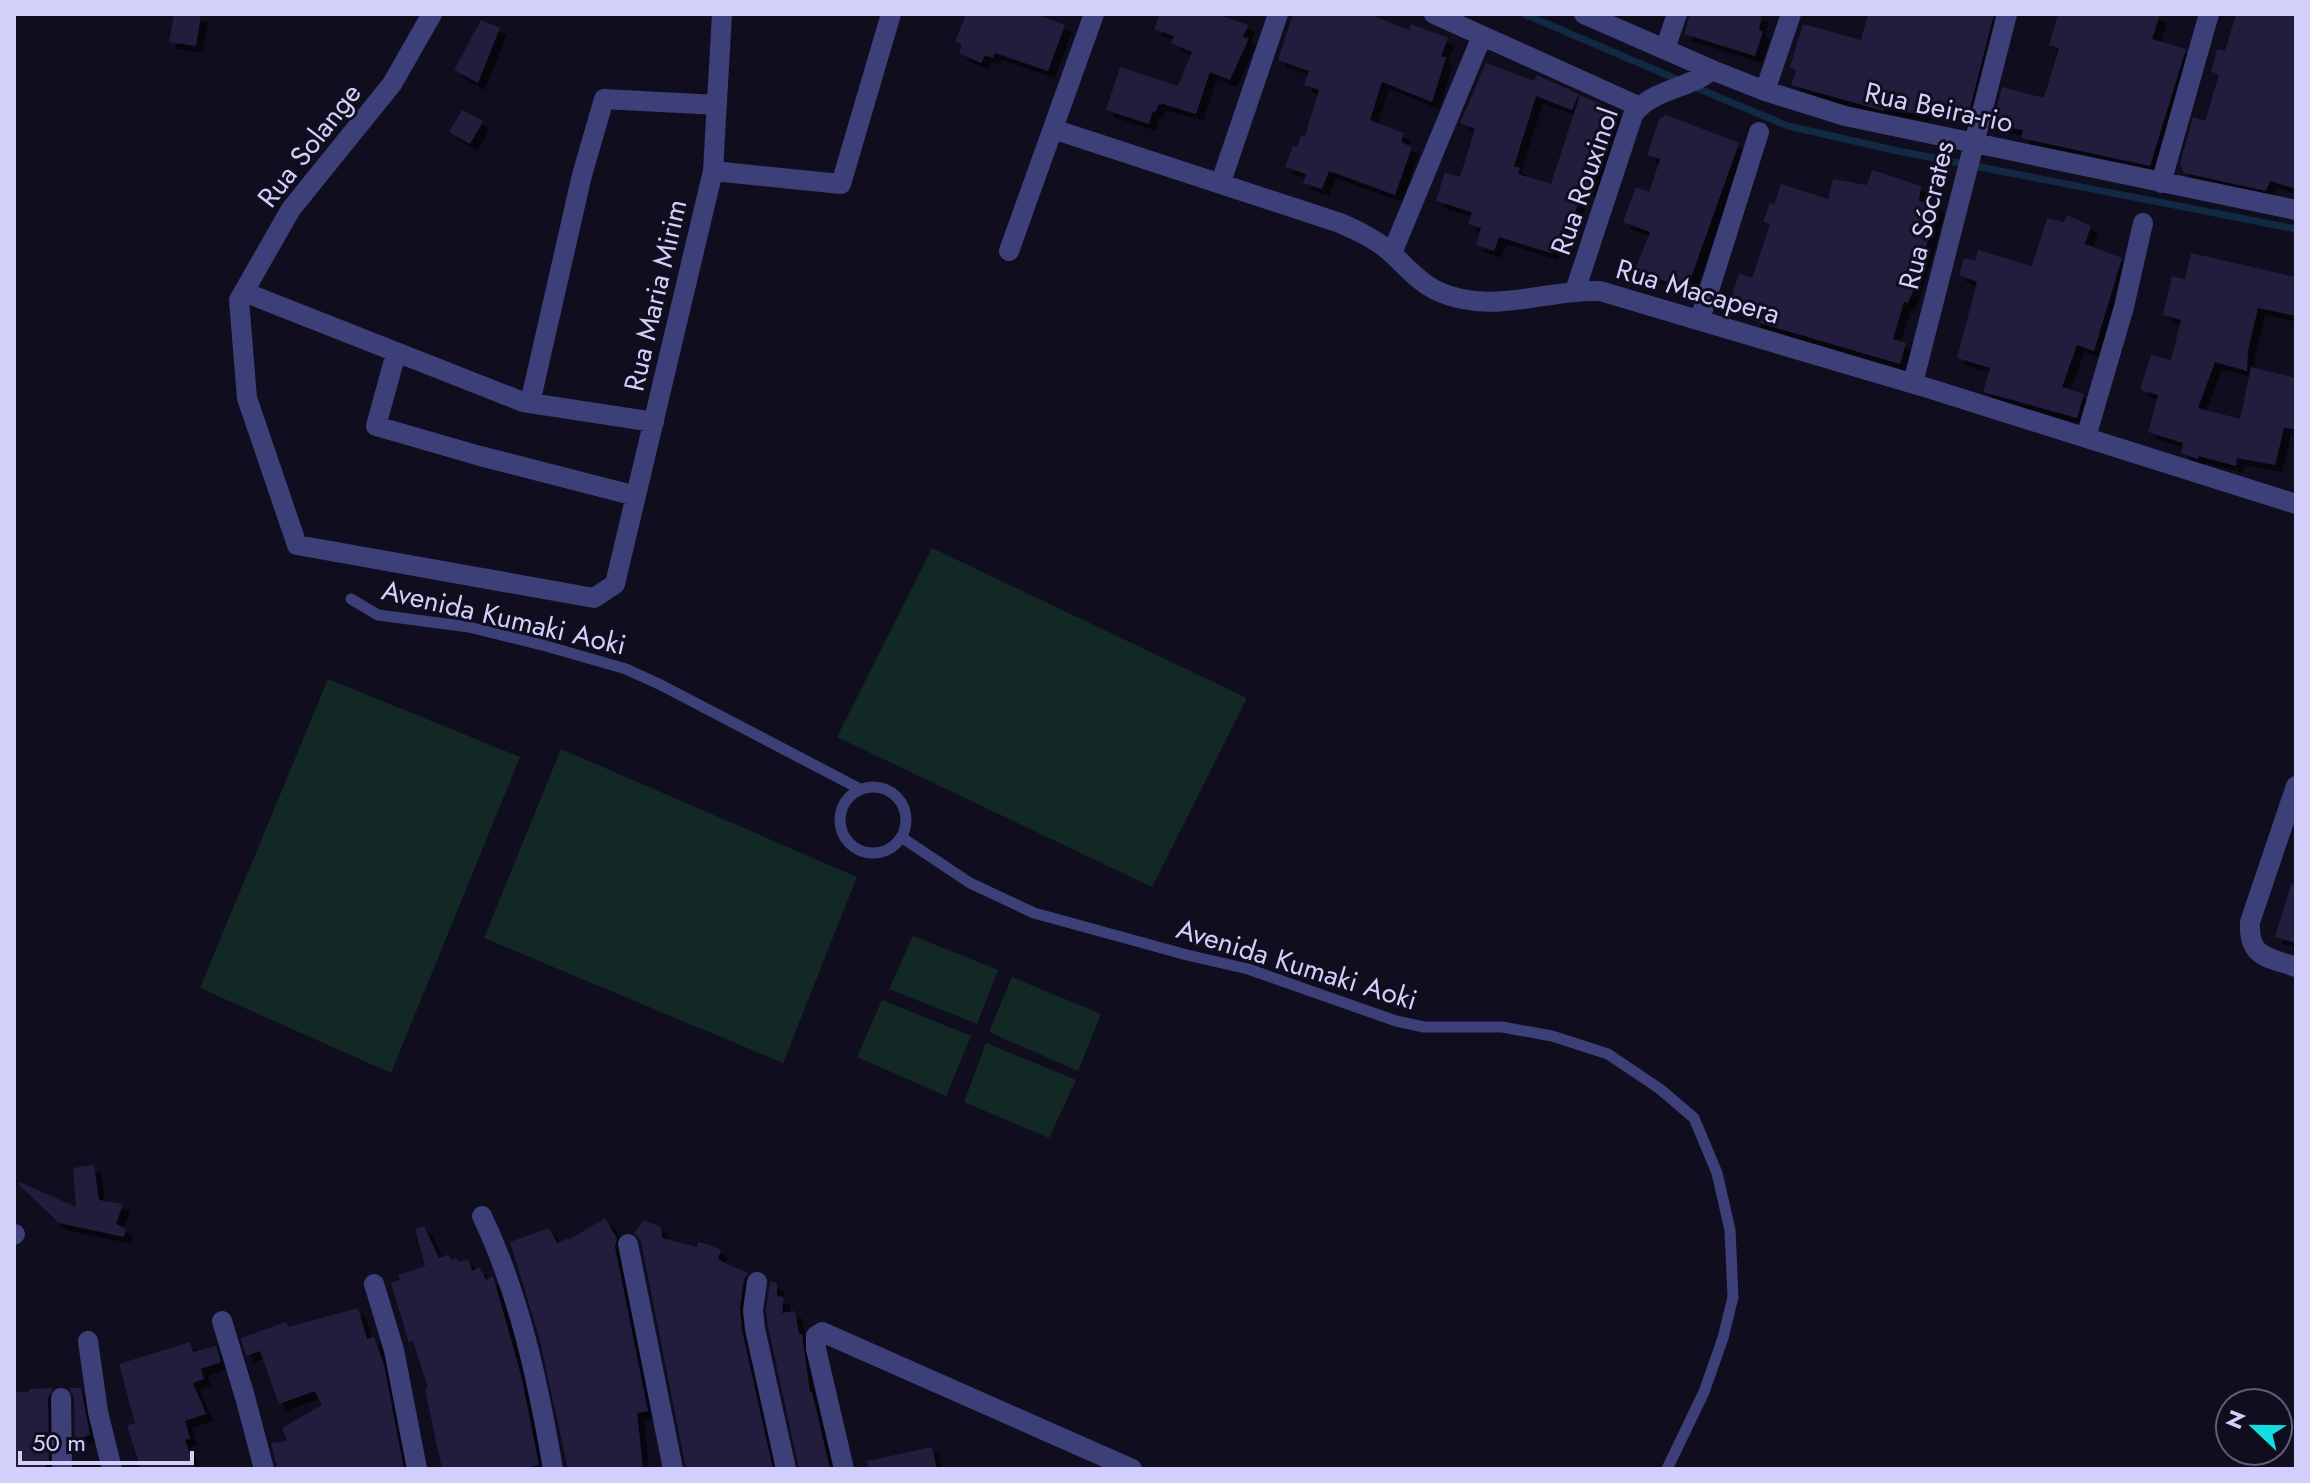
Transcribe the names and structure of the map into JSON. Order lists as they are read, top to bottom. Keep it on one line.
{"streets":{"street":["Rua Beira-rio","Rua Solange","Rua Rouxinol","Rua Sócrates","Rua Macapera","Rua Maria Mirim"],"lane":["Avenida Kumaki Aoki"]},"crossings":[["Rua Beira-rio","Rua Rouxinol"],["Rua Beira-rio","Rua Sócrates"],["Rua Solange","Rua Maria Mirim"],["Rua Rouxinol","Rua Macapera"],["Rua Sócrates","Rua Macapera"]],"scale_bar":"50 m","north":"left"}
